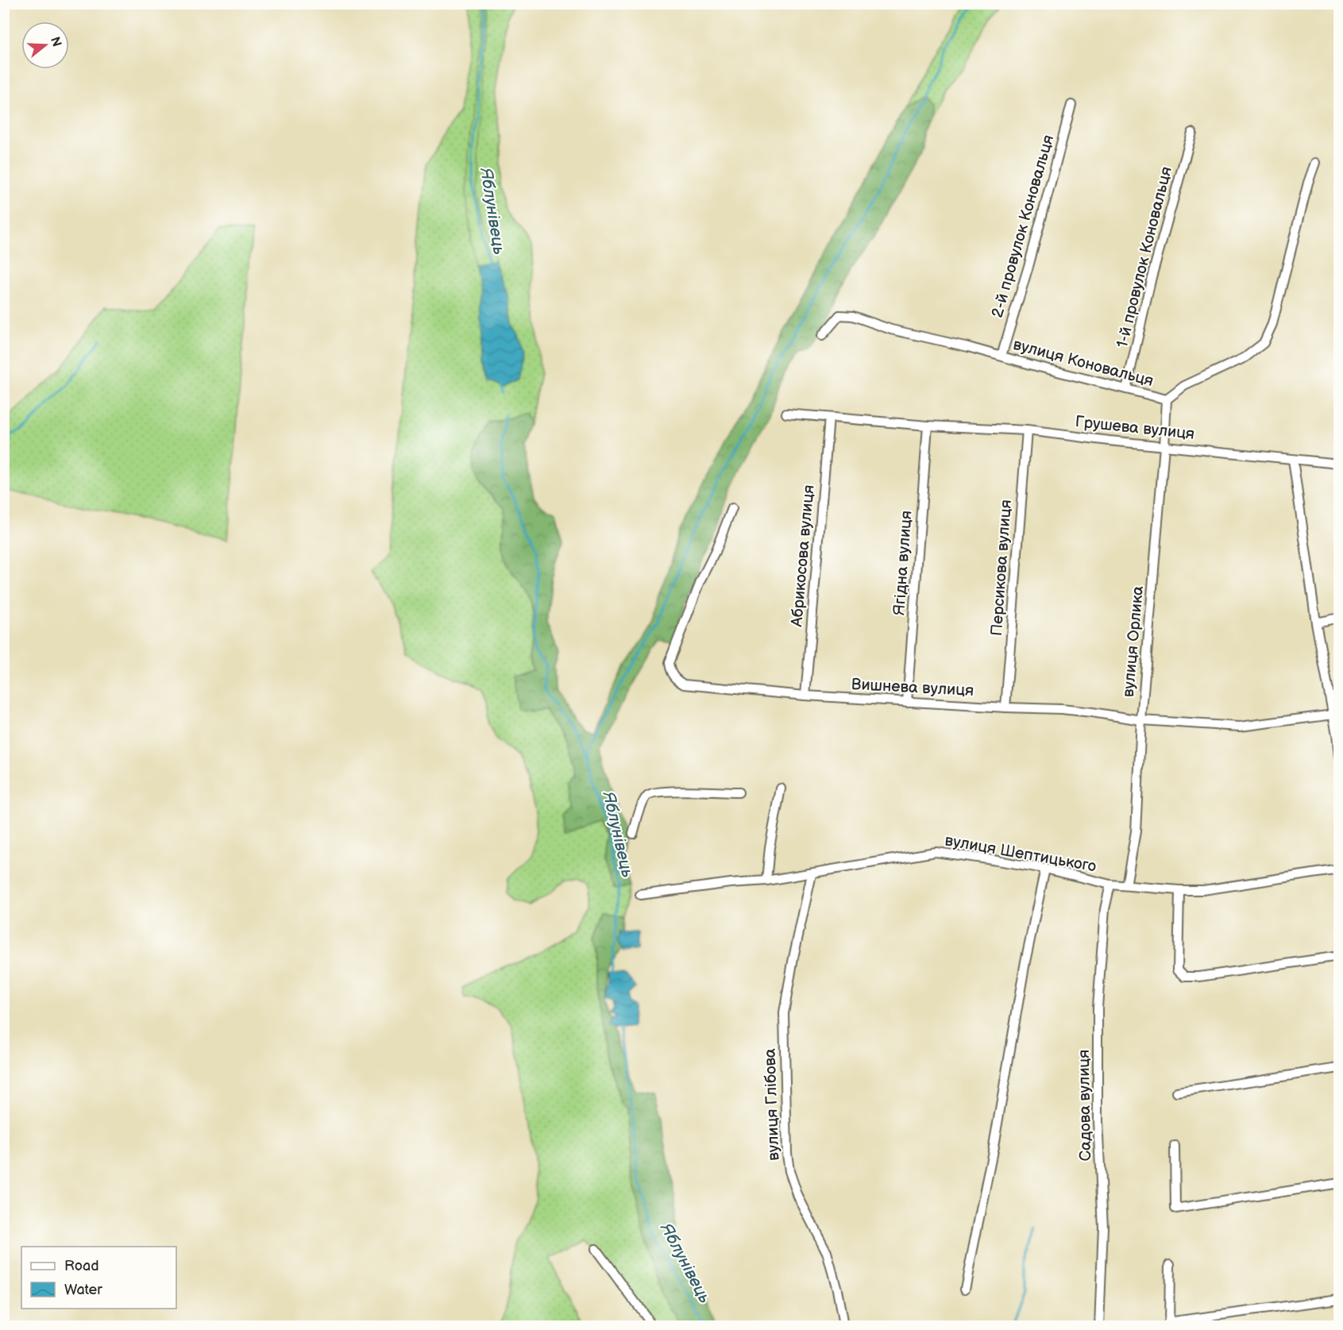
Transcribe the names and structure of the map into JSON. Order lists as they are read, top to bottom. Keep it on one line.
{"streets":{"street":["2-й провулок Коновальця","1-й провулок Коновальця","вулиця Коновальця","Грушева вулиця","Абрикосова вулиця","Ягідна вулиця","Персикова вулиця","вулиця Орлика","Вишнева вулиця","вулиця Шептицького","вулиця Глібова","Садова вулиця"]},"crossings":[["2-й провулок Коновальця","вулиця Коновальця"],["1-й провулок Коновальця","вулиця Коновальця"],["вулиця Коновальця","вулиця Орлика"],["Грушева вулиця","Абрикосова вулиця"],["Грушева вулиця","Ягідна вулиця"],["Грушева вулиця","Персикова вулиця"],["Грушева вулиця","вулиця Орлика"],["Абрикосова вулиця","Вишнева вулиця"],["Ягідна вулиця","Вишнева вулиця"],["Персикова вулиця","Вишнева вулиця"],["вулиця Орлика","Вишнева вулиця"],["вулиця Орлика","вулиця Шептицького"],["вулиця Шептицького","вулиця Глібова"],["вулиця Шептицького","Садова вулиця"]],"water":["Яблунівець"],"legend":["Road","Water"],"north":"right"}
